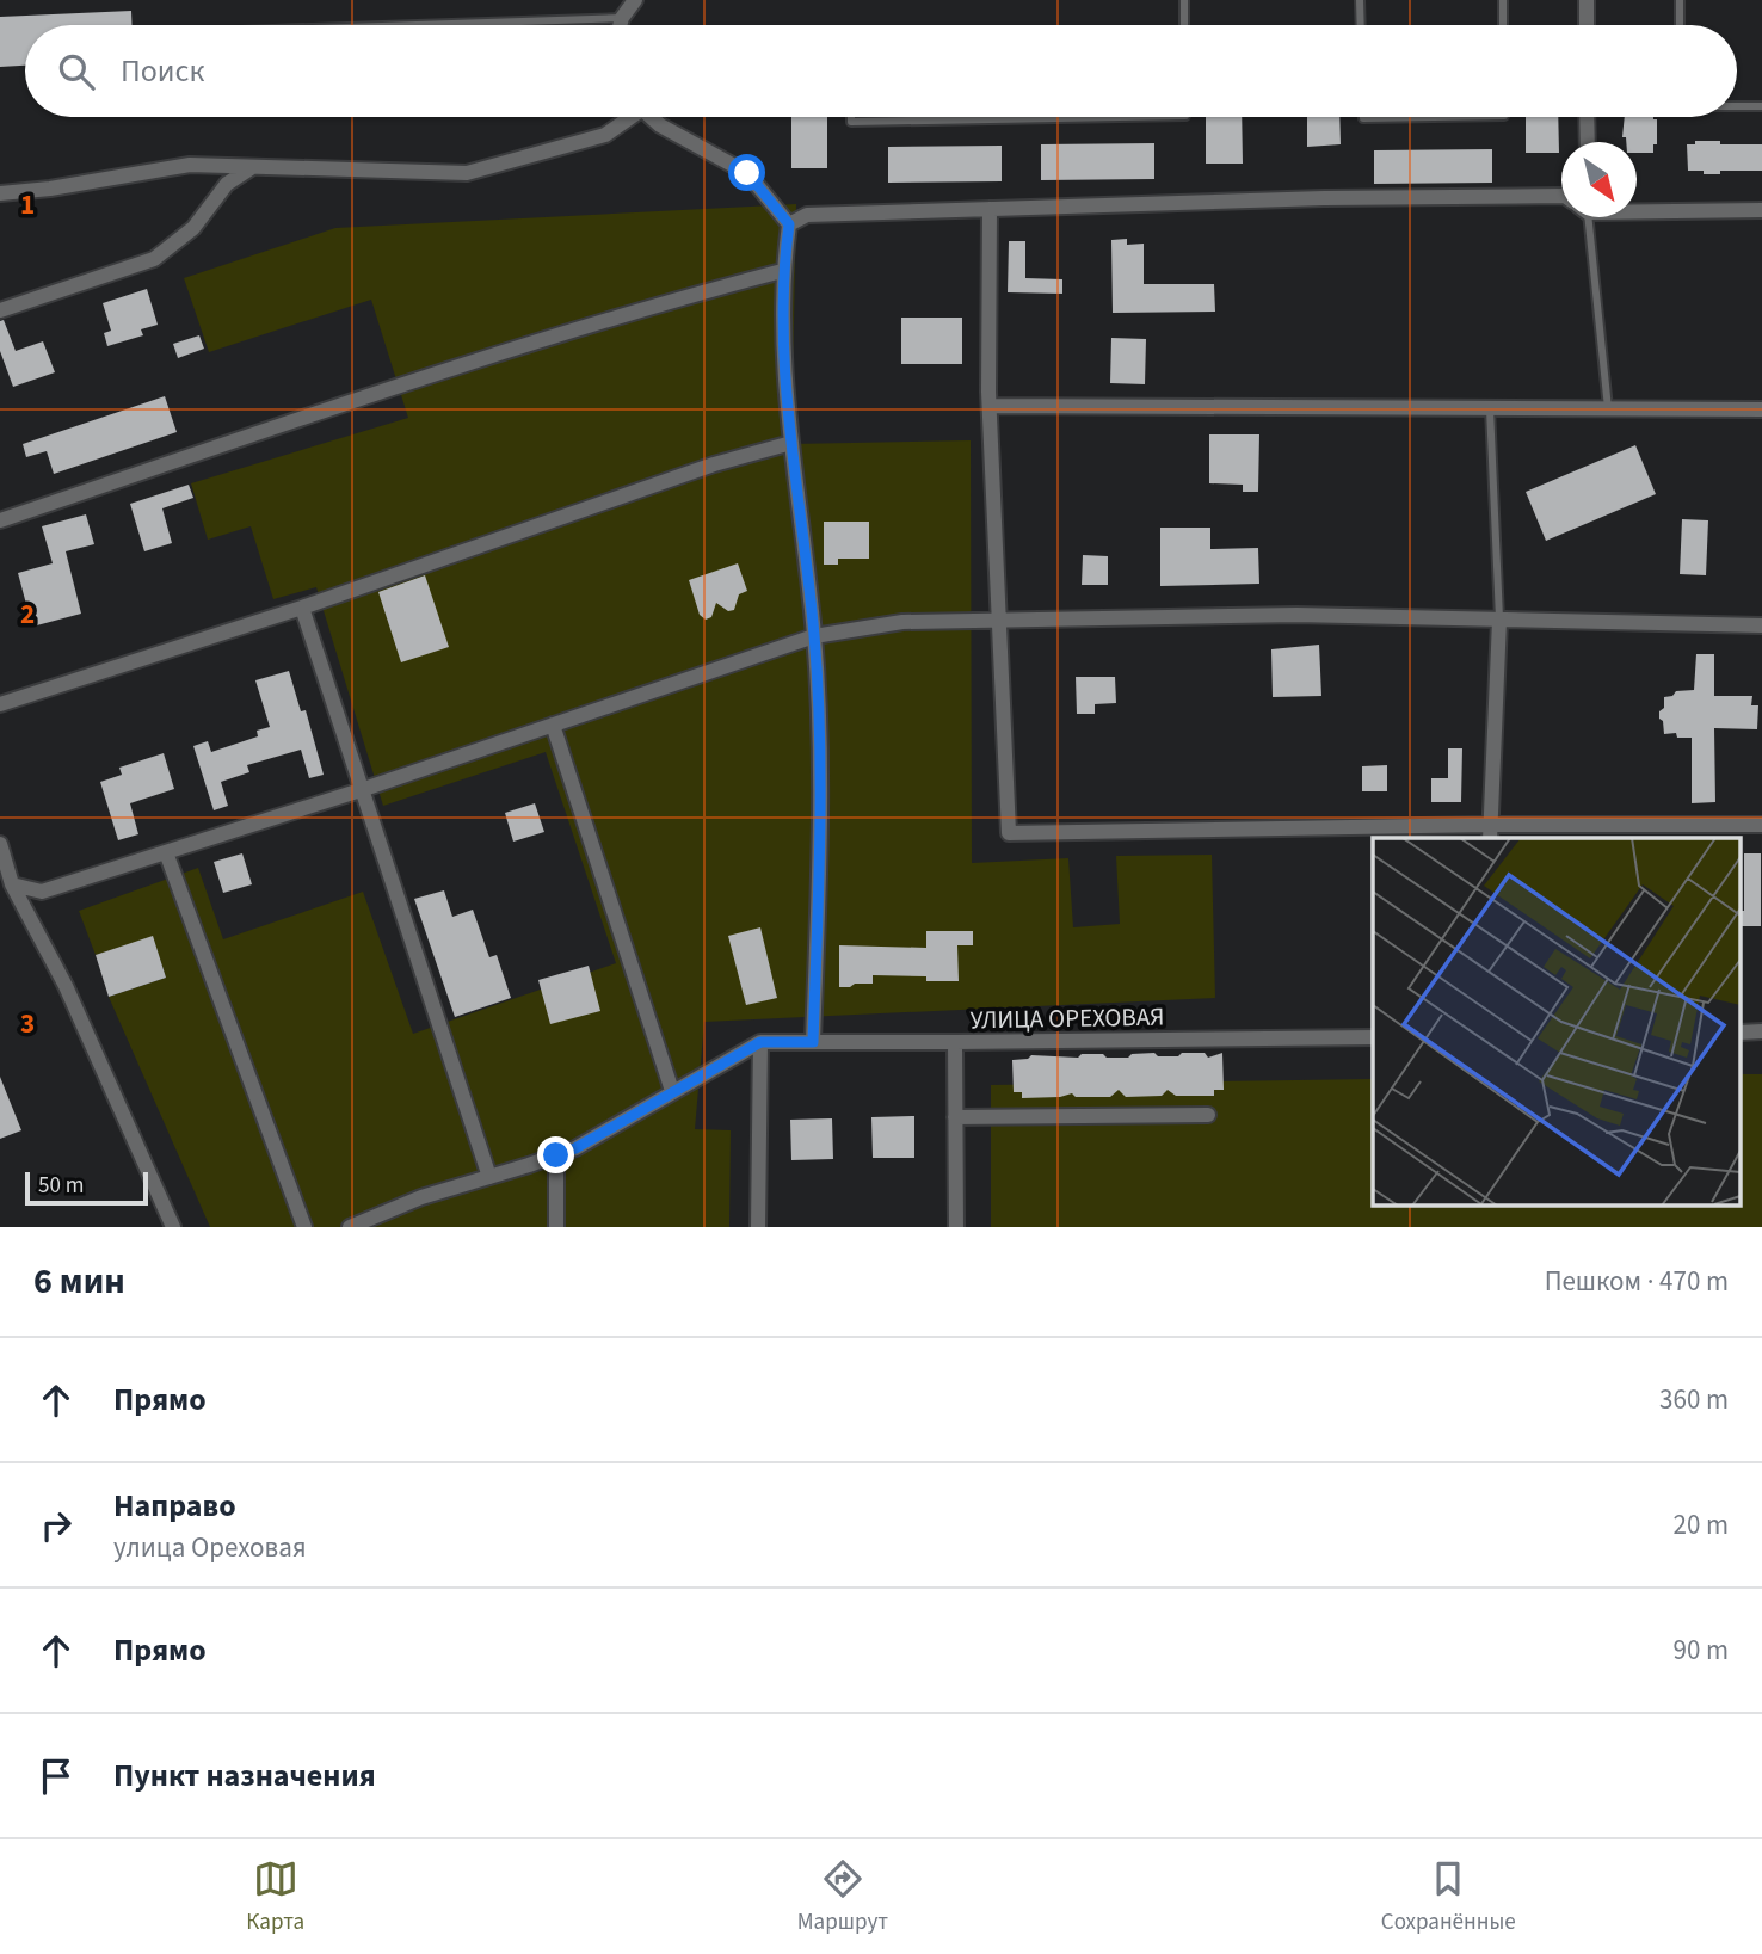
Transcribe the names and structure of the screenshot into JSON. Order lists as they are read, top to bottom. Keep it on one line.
{"streets":{"street":["УЛИЦА ОРЕХОВАЯ"]},"scale_bar":"50 m","north":"bottom right","page":{"search":"Поиск","scale":"50 m","heading":["6 мин","Пешком · 470 m"],"list":[["Прямо","360 m"],["Направо","улица Ореховая","20 m"],["Прямо","90 m"],"Пункт назначения"],"nav":["Карта","Маршрут","Сохранённые"]},"grid":{"rows":["1","2","3"]}}
